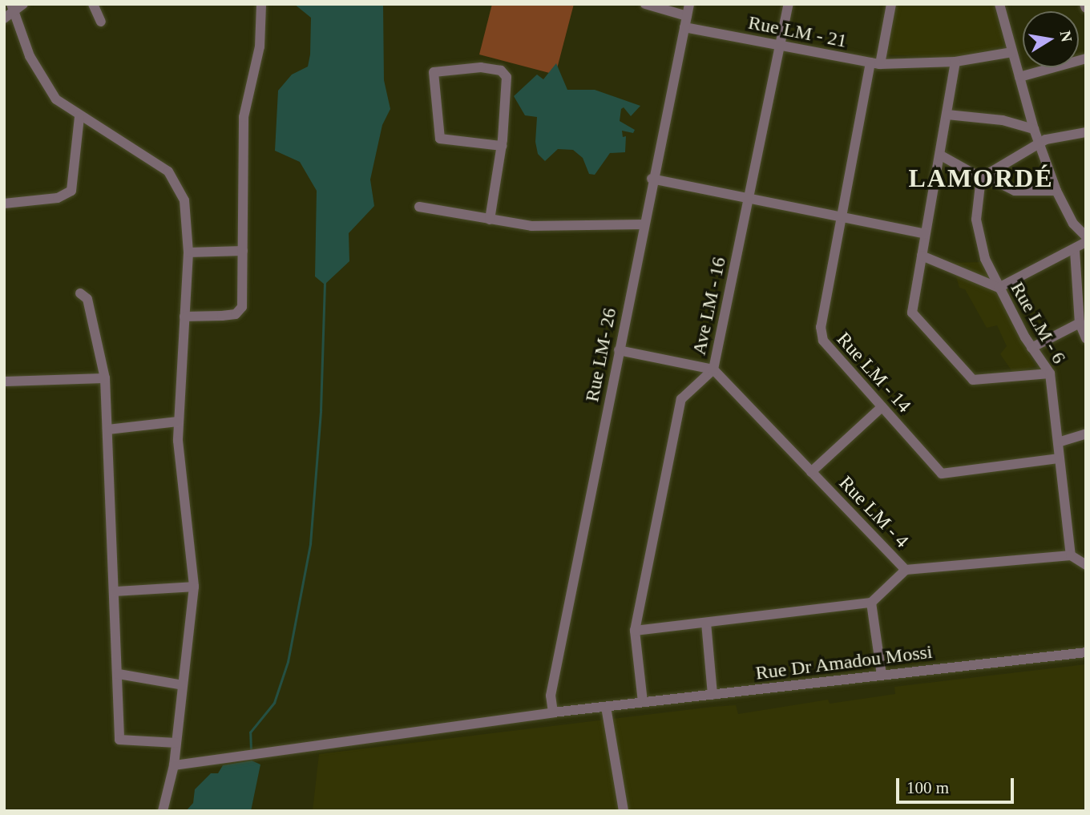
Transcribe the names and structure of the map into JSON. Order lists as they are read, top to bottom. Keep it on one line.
{"streets":{"street":["Rue LM - 21","Ave LM - 16","Rue LM - 6","Rue LM- 26","Rue LM - 14","Rue LM - 4","Rue Dr Amadou Mossi"]},"crossings":[["Rue LM - 21","Ave LM - 16"],["Rue LM - 21","Rue LM- 26"],["Rue LM - 21","Rue LM - 14"],["Ave LM - 16","Rue LM - 4"],["Ave LM - 16","Rue Dr Amadou Mossi"],["Rue LM - 6","Rue LM - 14"],["Rue LM - 6","Rue LM - 4"],["Rue LM- 26","Rue Dr Amadou Mossi"]],"districts":["LAMORDÉ"],"scale_bar":"100 m","north":"right"}
